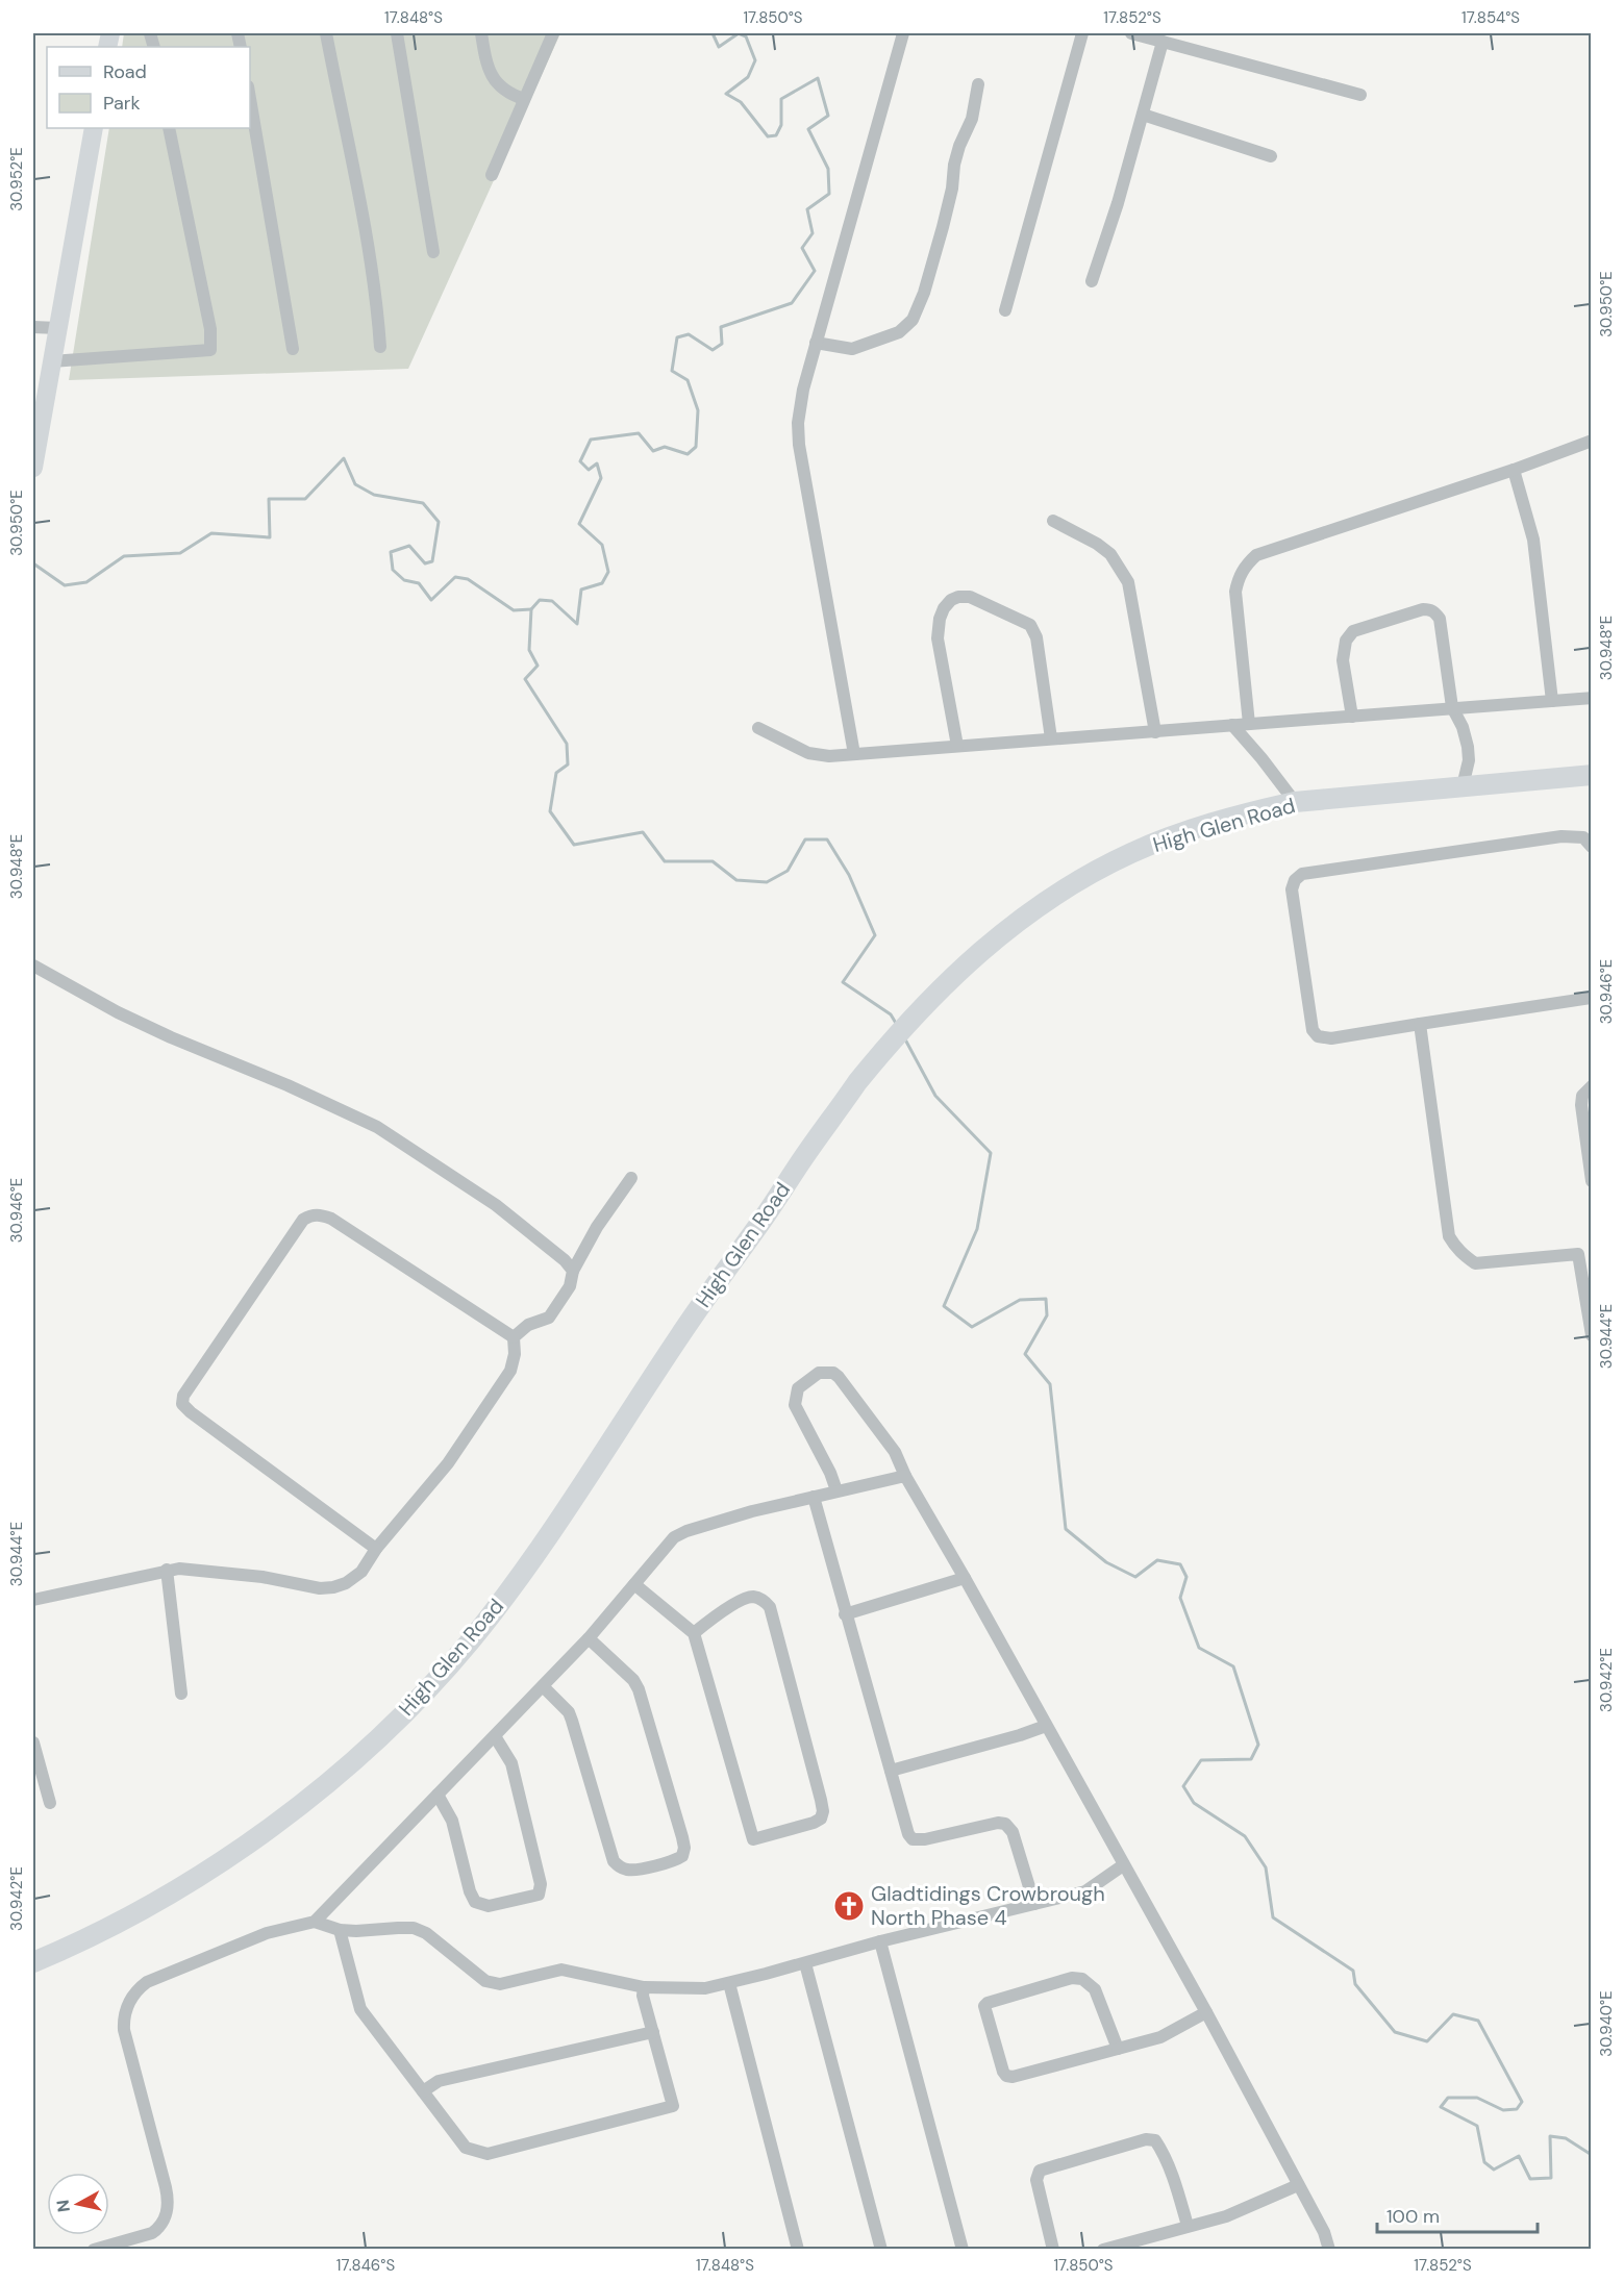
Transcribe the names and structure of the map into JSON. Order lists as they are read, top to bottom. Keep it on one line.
{"streets":{"main road":["High Glen Road"]},"places":{"church":["Gladtidings Crowbrough North Phase 4"]},"legend":["Road","Park"],"scale_bar":"100 m","north":"left","coordinates":["17.848°S","17.850°S","17.852°S","17.854°S","30.952°E","30.950°E","30.948°E","30.946°E","30.944°E","30.942°E","30.940°E","17.846°S"]}
